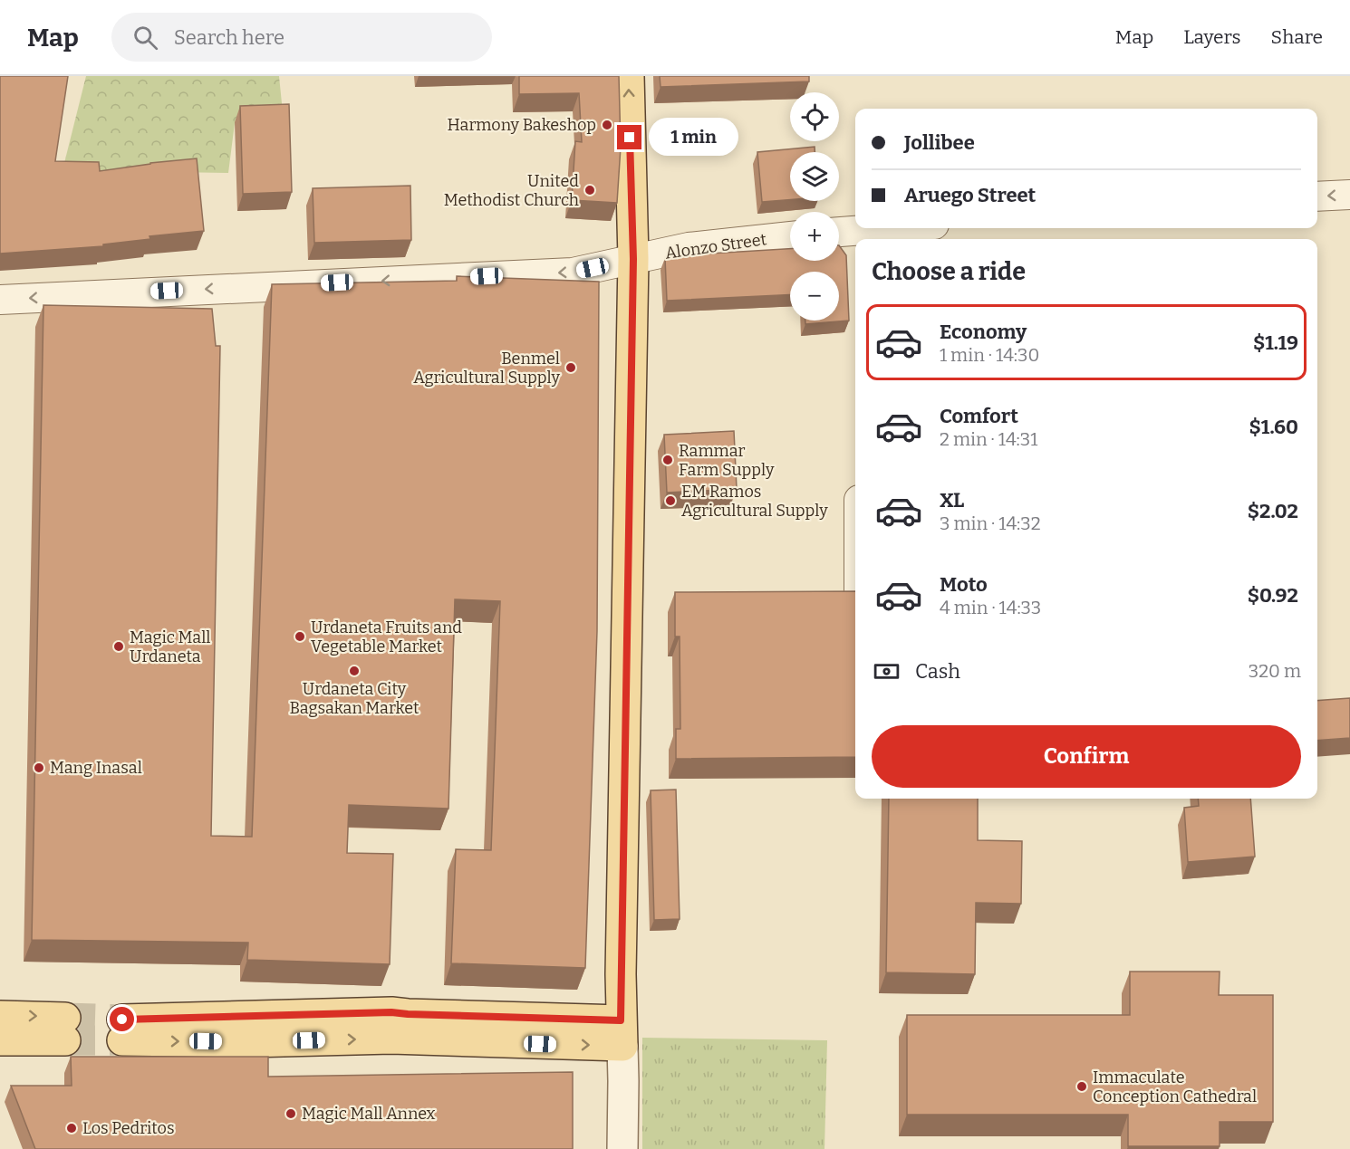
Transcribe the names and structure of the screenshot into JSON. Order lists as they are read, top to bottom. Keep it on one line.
{"streets":{"street":["Alonzo Street"]},"one_way":["Alonzo Street"],"places":["Harmony Bakeshop","United Methodist Church","Benmel Agricultural Supply","Rammar Farm Supply","EM Ramos Agricultural Supply","Urdaneta Fruits and Vegetable Market","Magic Mall Urdaneta","Urdaneta City Bagsakan Market","Mang Inasal","Immaculate Conception Cathedral","Magic Mall Annex","Los Pedritos"],"page":{"header":"Map","search":"Search here","nav":["Map","Layers","Share"],"map_buttons":["+","−"],"banner":["Jollibee","Aruego Street"],"bubble":"1 min","heading":"Choose a ride","list":[{"name":"Economy","note":"1 min · 14:30","value":"$1.19"},{"name":"Comfort","note":"2 min · 14:31","value":"$1.60"},{"name":"XL","note":"3 min · 14:32","value":"$2.02"},{"name":"Moto","note":"4 min · 14:33","value":"$0.92"}],"pay":["Cash","320 m"],"buttons":"Confirm"}}
